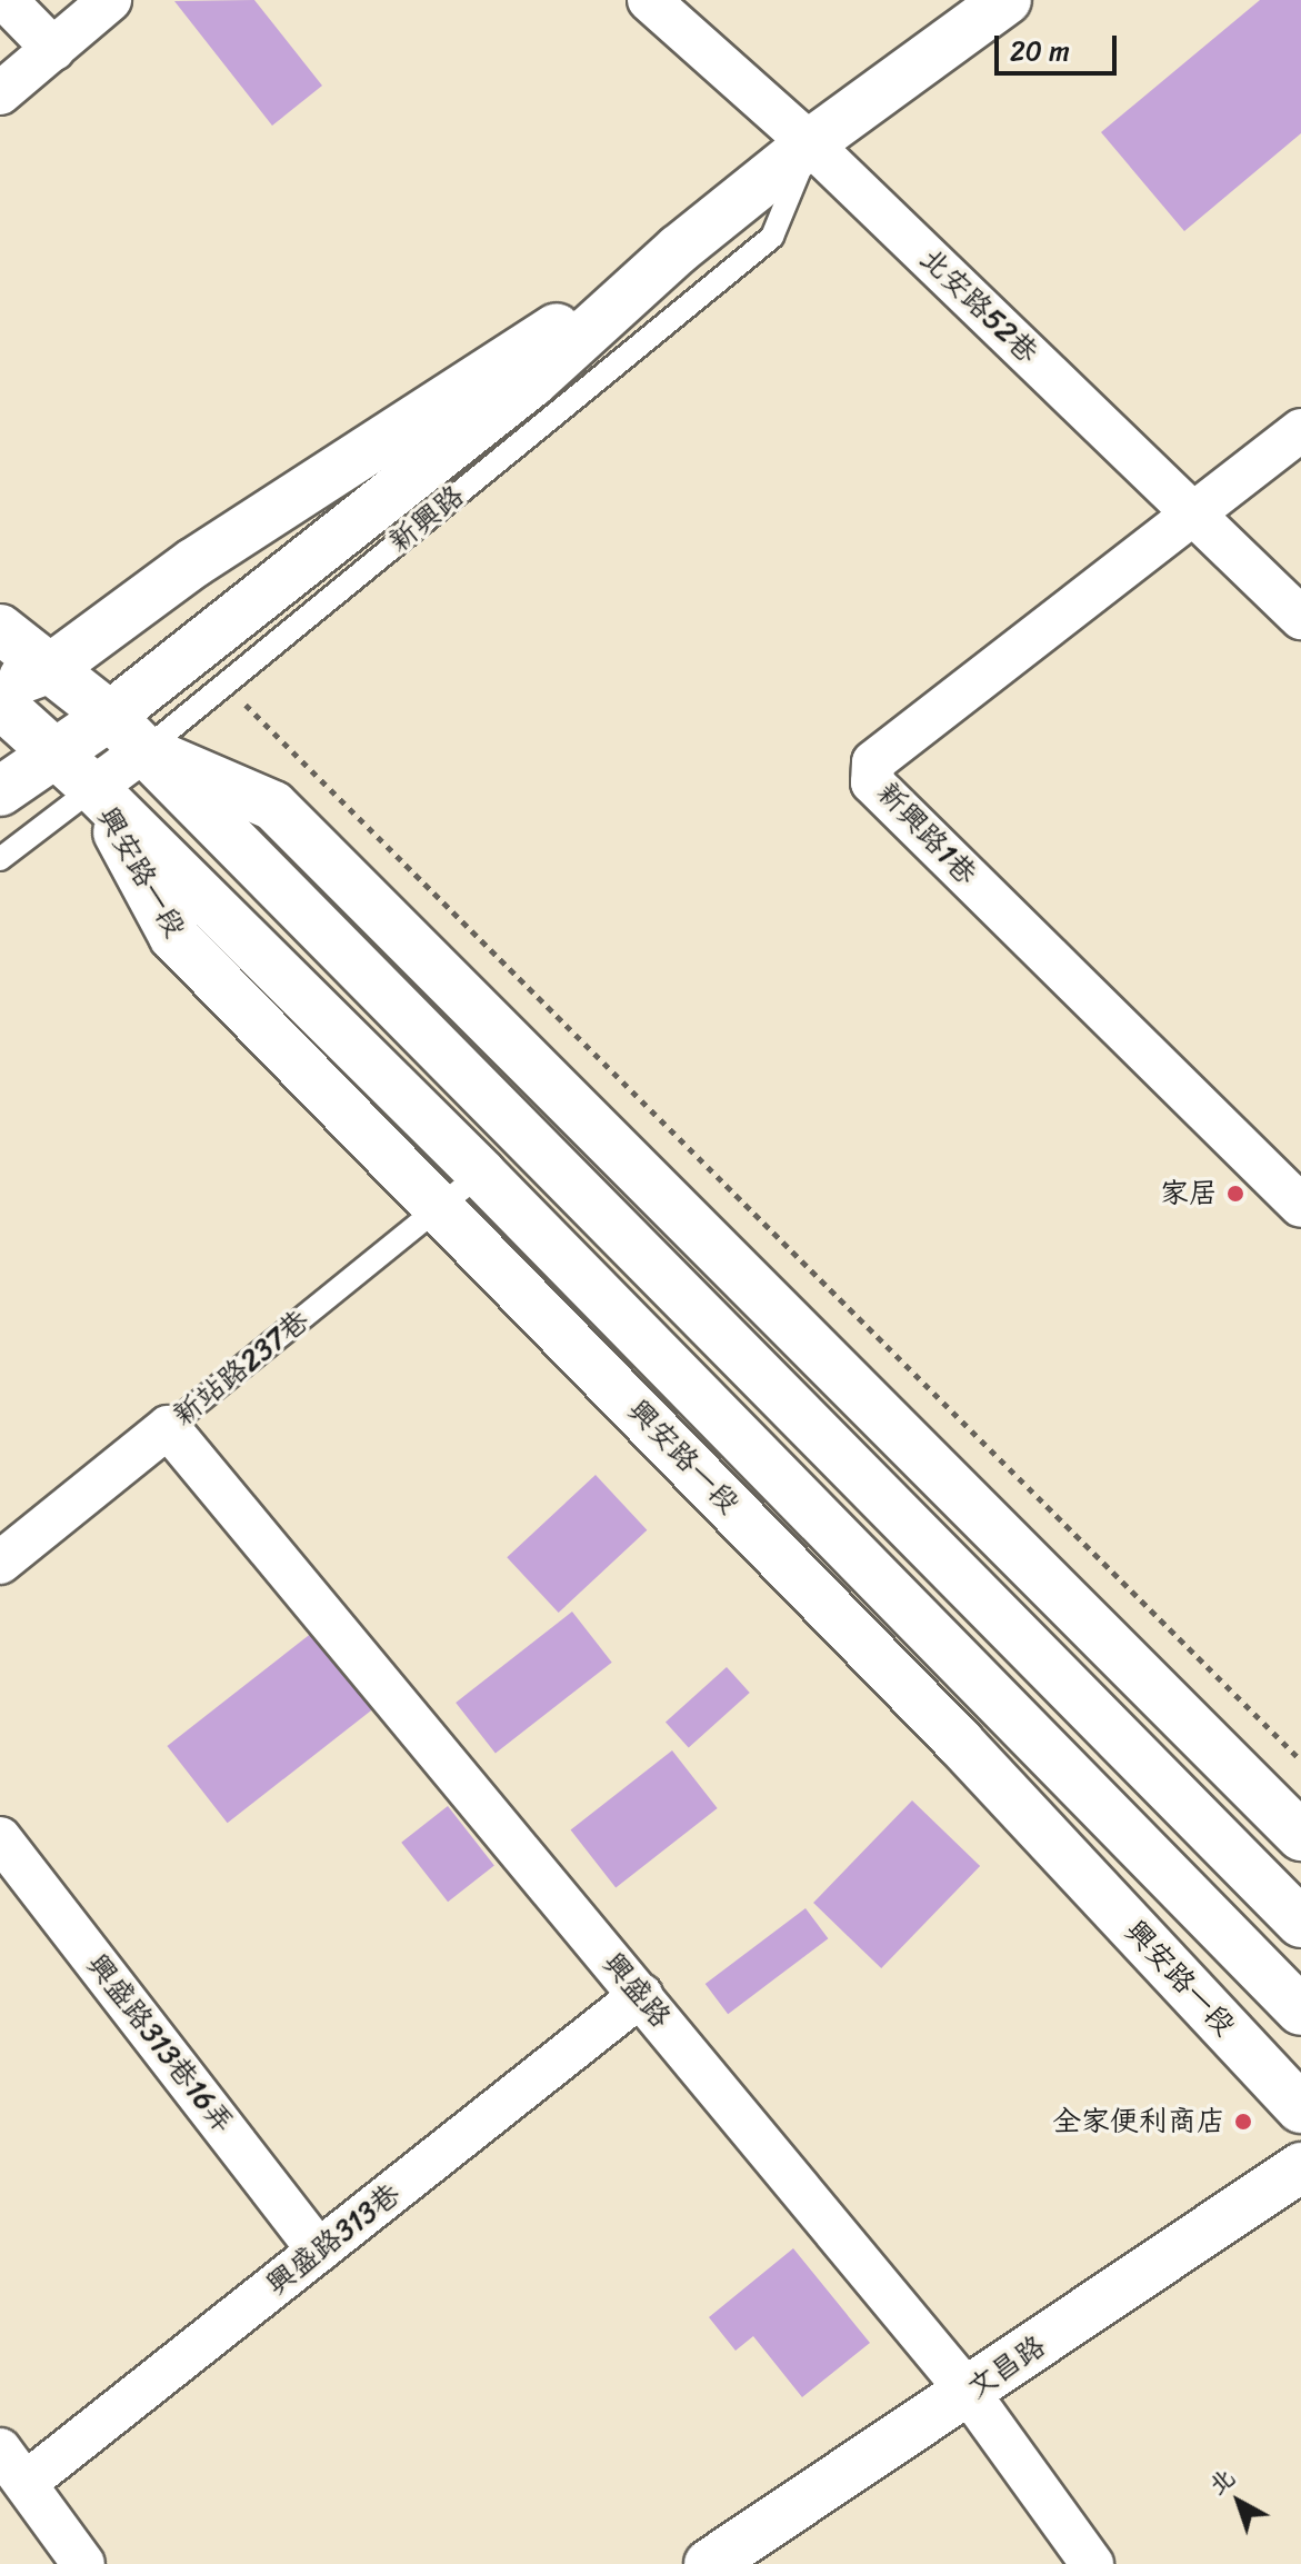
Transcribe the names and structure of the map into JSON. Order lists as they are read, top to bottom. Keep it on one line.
{"streets":{"street":["北安路52巷","新興路","新興路1巷","興安路一段","新站路237巷","興盛路","興盛路313巷16弄","興盛路313巷","文昌路"]},"crossings":[["北安路52巷","新興路"],["北安路52巷","新興路1巷"],["新興路","興安路一段"],["興安路一段","新站路237巷"],["新站路237巷","興盛路"],["興盛路","興盛路313巷"],["興盛路","文昌路"],["興盛路313巷16弄","興盛路313巷"]],"places":["家居","全家便利商店"],"scale_bar":"20 m","north":"top left"}
